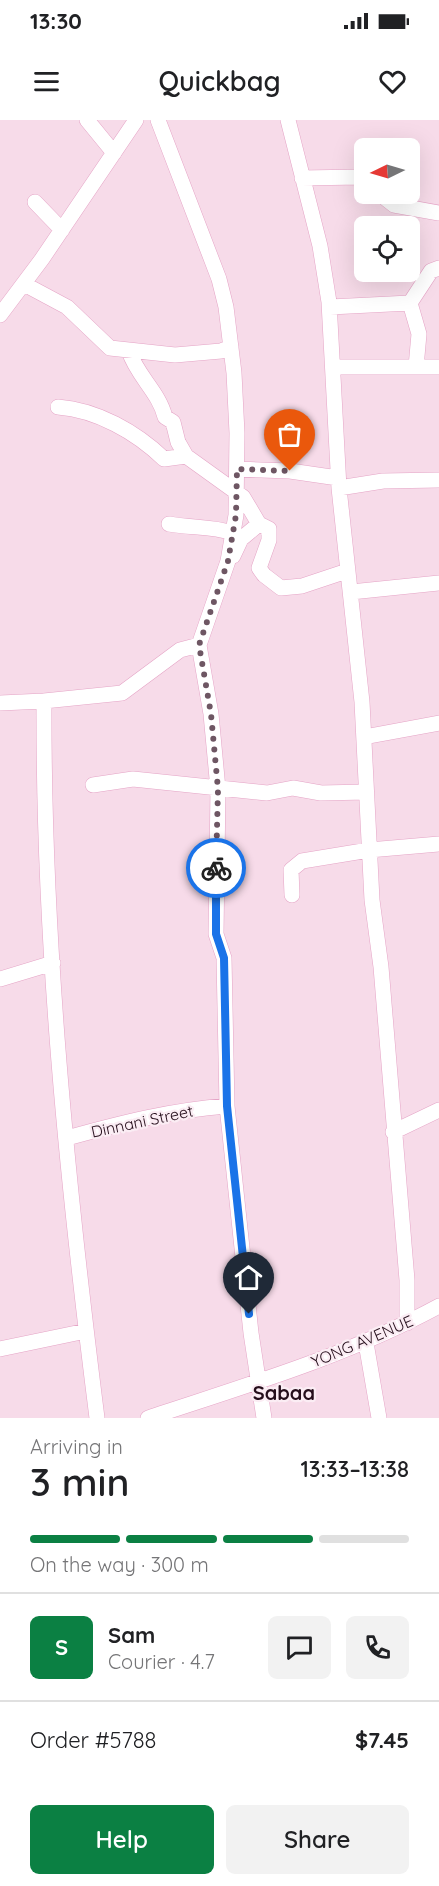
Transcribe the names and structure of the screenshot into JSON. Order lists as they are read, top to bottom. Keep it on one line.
{"streets":{"street":["Dinnani Street","YONG AVENUE"]},"districts":["Sabaa"],"north":"left","page":{"status":"13:30","header":"Quickbag","heading":["3 min","Arriving in","13:33–13:38"],"panel":["Sam","Courier · 4.7","Order #5788","$7.45"],"bar":"On the way · 300 m","round":"S","buttons":["Help","Share"]}}
